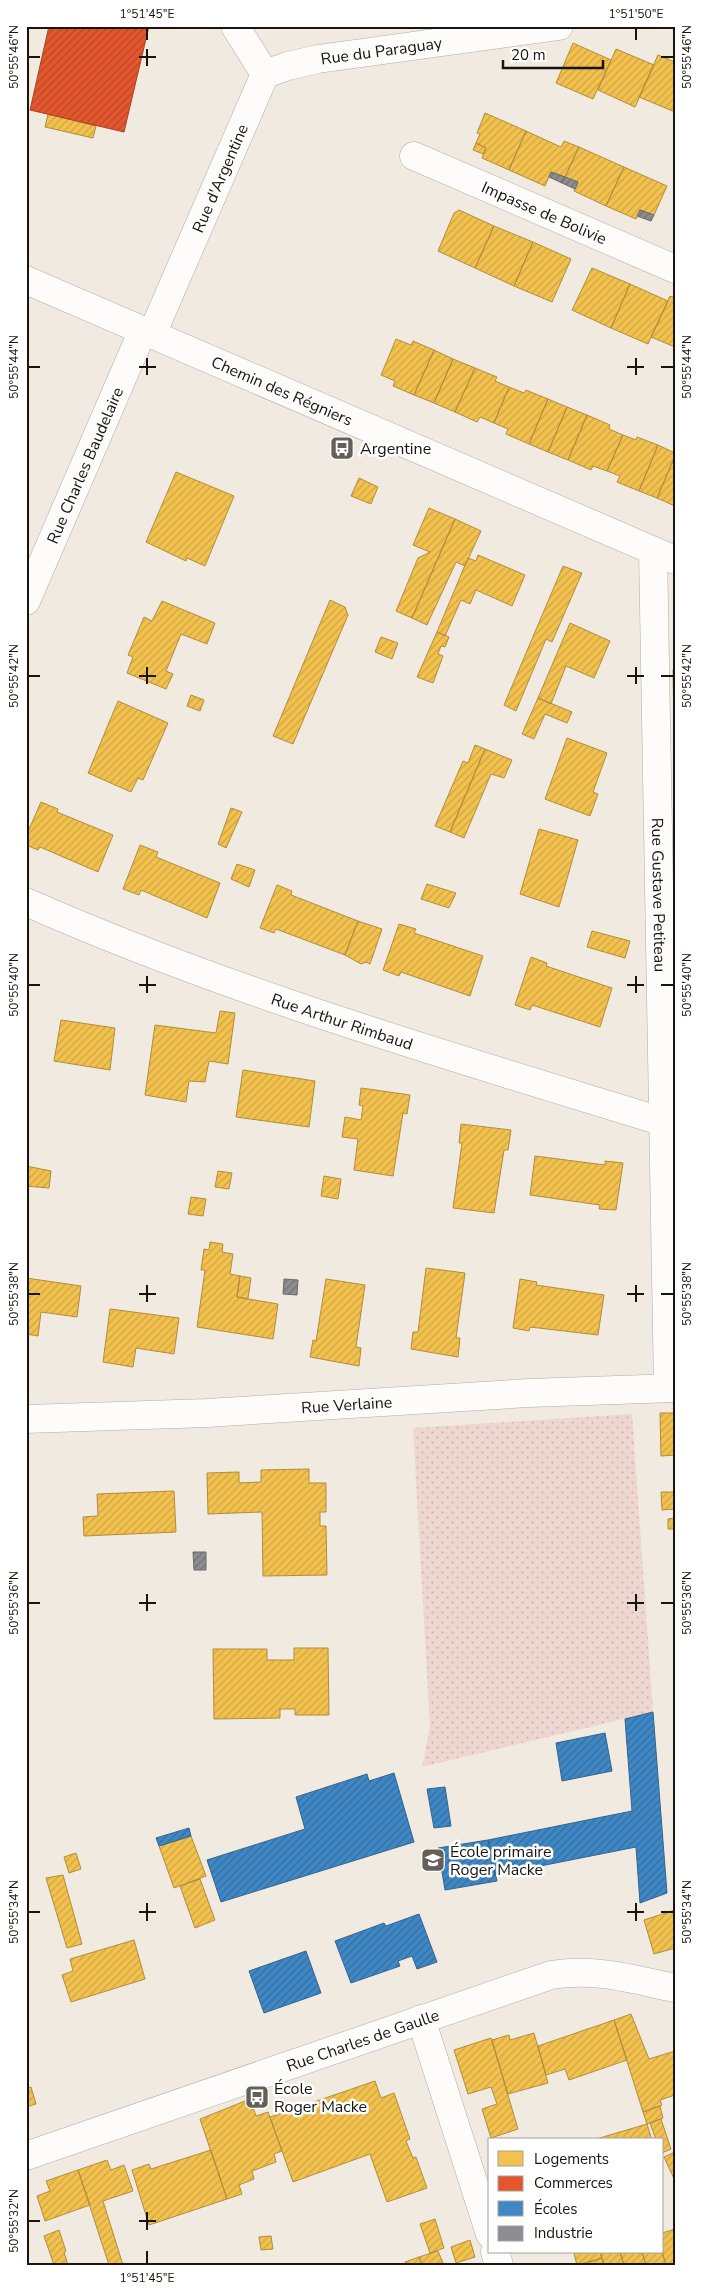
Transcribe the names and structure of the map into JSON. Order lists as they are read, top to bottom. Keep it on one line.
{"streets":{"street":["Rue du Paraguay","Rue d'Argentine","Impasse de Bolivie","Chemin des Régniers","Rue Charles Baudelaire","Rue Gustave Petiteau","Rue Arthur Rimbaud","Rue Verlaine","Rue Charles de Gaulle"]},"crossings":[["Rue du Paraguay","Rue d'Argentine"],["Rue d'Argentine","Chemin des Régniers"],["Rue d'Argentine","Rue Charles Baudelaire"],["Chemin des Régniers","Rue Charles Baudelaire"],["Chemin des Régniers","Rue Gustave Petiteau"],["Rue Gustave Petiteau","Rue Arthur Rimbaud"],["Rue Gustave Petiteau","Rue Verlaine"]],"places":{"bus stop":["Argentine","École Roger Macke"],"school or university":["École primaire Roger Macke"]},"legend":["Logements","Commerces","Écoles","Industrie"],"scale_bar":"20 m","coordinates":["1°51'45\"E","1°51'50\"E","50°55'46\"N","50°55'44\"N","50°55'42\"N","50°55'40\"N","50°55'38\"N","50°55'36\"N","50°55'34\"N","50°55'32\"N"]}
